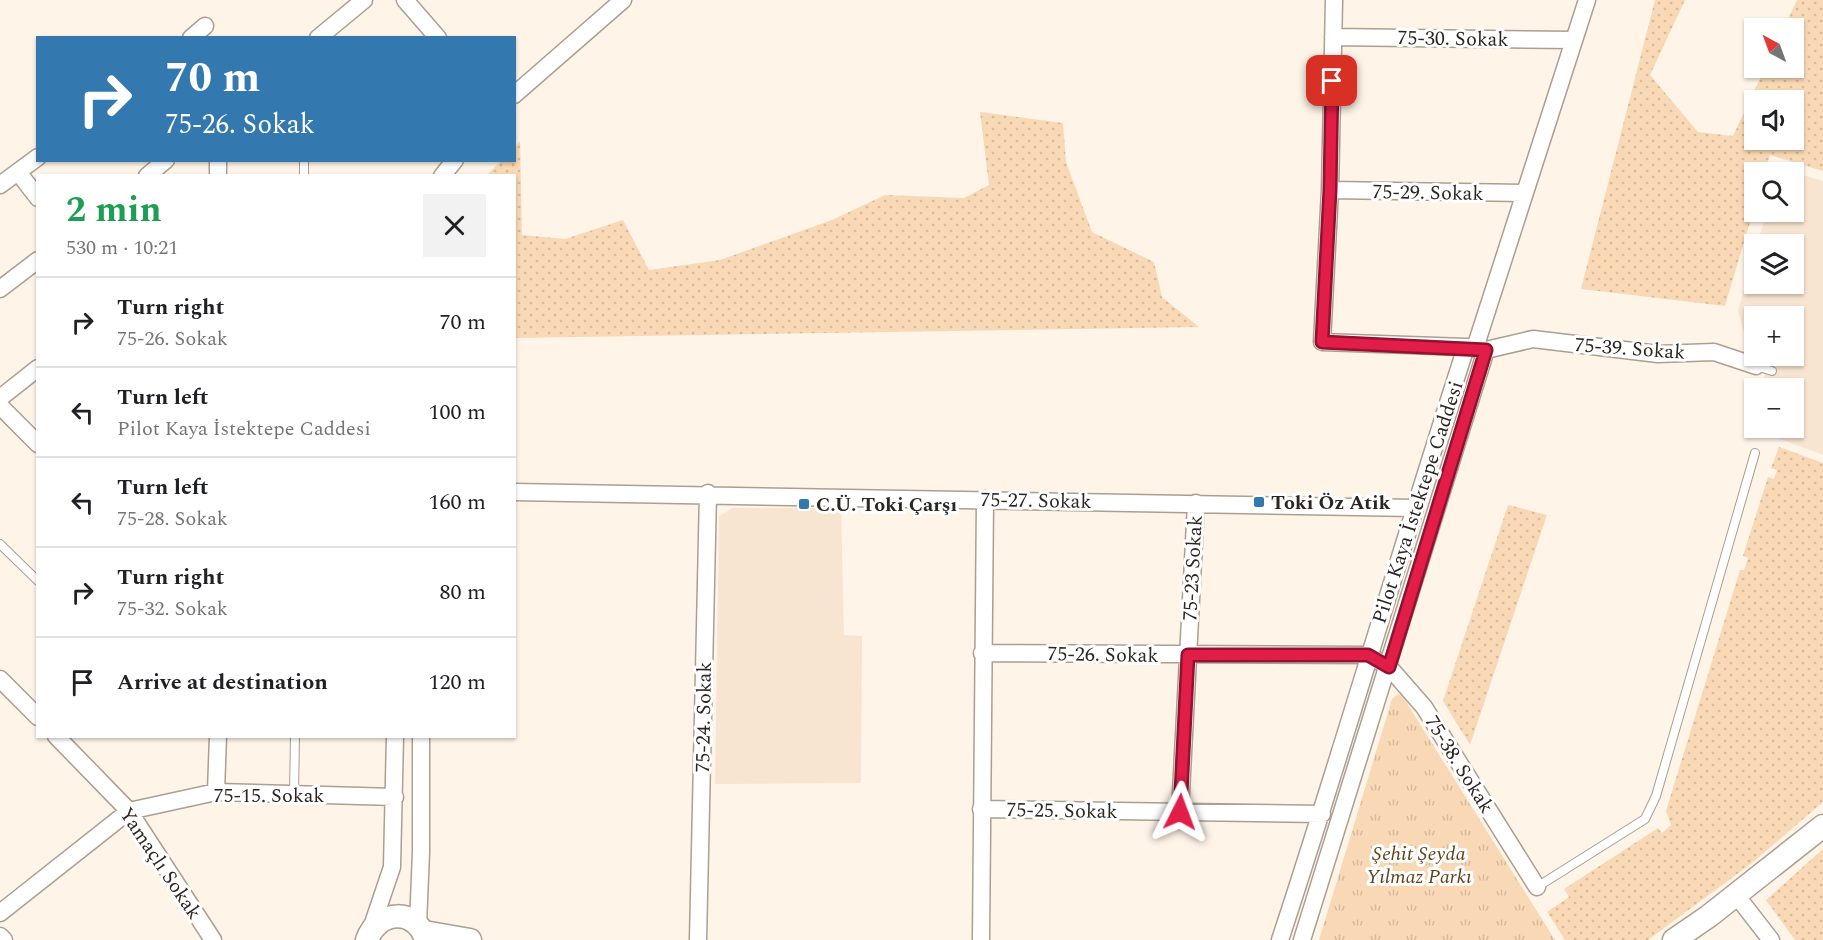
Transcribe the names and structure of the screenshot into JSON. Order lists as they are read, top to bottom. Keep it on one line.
{"streets":{"street":["75-30. Sokak","75-29. Sokak","75-39. Sokak","75-27. Sokak","Pilot Kaya İstektepe Caddesi","75-23 Sokak","75-26. Sokak","75-24. Sokak","75-38. Sokak","75-15. Sokak","75-25. Sokak","Yamaçlı Sokak"]},"crossings":[["75-30. Sokak","Pilot Kaya İstektepe Caddesi"],["75-29. Sokak","75-39. Sokak"],["75-29. Sokak","Pilot Kaya İstektepe Caddesi"],["75-39. Sokak","Pilot Kaya İstektepe Caddesi"],["75-27. Sokak","Pilot Kaya İstektepe Caddesi"],["75-27. Sokak","75-23 Sokak"],["75-27. Sokak","75-24. Sokak"],["Pilot Kaya İstektepe Caddesi","75-26. Sokak"],["Pilot Kaya İstektepe Caddesi","75-38. Sokak"],["Pilot Kaya İstektepe Caddesi","75-25. Sokak"],["75-23 Sokak","75-26. Sokak"],["75-23 Sokak","75-25. Sokak"],["75-26. Sokak","75-38. Sokak"],["75-15. Sokak","Yamaçlı Sokak"]],"parks":["Şehit Şeyda Yılmaz Parkı"],"places":{"transit":["Toki Öz Atik","C.Ü. Toki Çarşı"]},"north":"top left","page":{"map_buttons":["+","−"],"turn":["70 m","75-26. Sokak"],"heading":["2 min","530 m · 10:21"],"list":[{"name":"Turn right","note":"75-26. Sokak","value":"70 m"},{"name":"Turn left","note":"Pilot Kaya İstektepe Caddesi","value":"100 m"},{"name":"Turn left","note":"75-28. Sokak","value":"160 m"},{"name":"Turn right","note":"75-32. Sokak","value":"80 m"},{"name":"Arrive at destination","value":"120 m"}]}}
